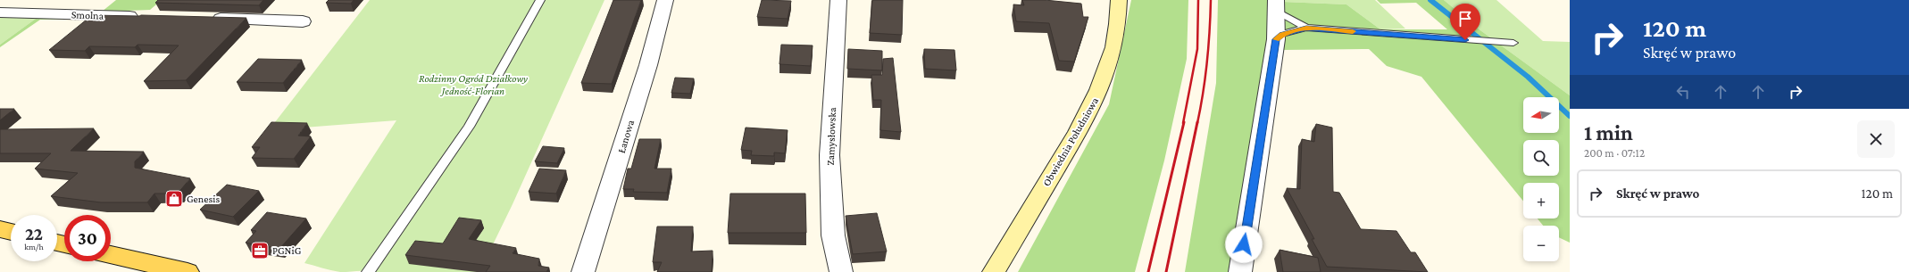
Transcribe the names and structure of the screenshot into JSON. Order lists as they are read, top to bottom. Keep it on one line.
{"streets":{"main road":["Obwiednia Południowa"],"street":["Smolna","Łanowa","Zamysłowska"]},"parks":["Rodzinny Ogród Działkowy Jedność-Florian"],"places":{"shop":["Genesis"],"office":["PGNiG"]},"north":"left","page":{"turn":["120 m","Skręć w prawo"],"map_buttons":["+","−"],"heading":["1 min","200 m · 07:12"],"list":[{"name":"Skręć w prawo","value":"120 m"}],"speed":"22 km/h","limit":"30"}}
